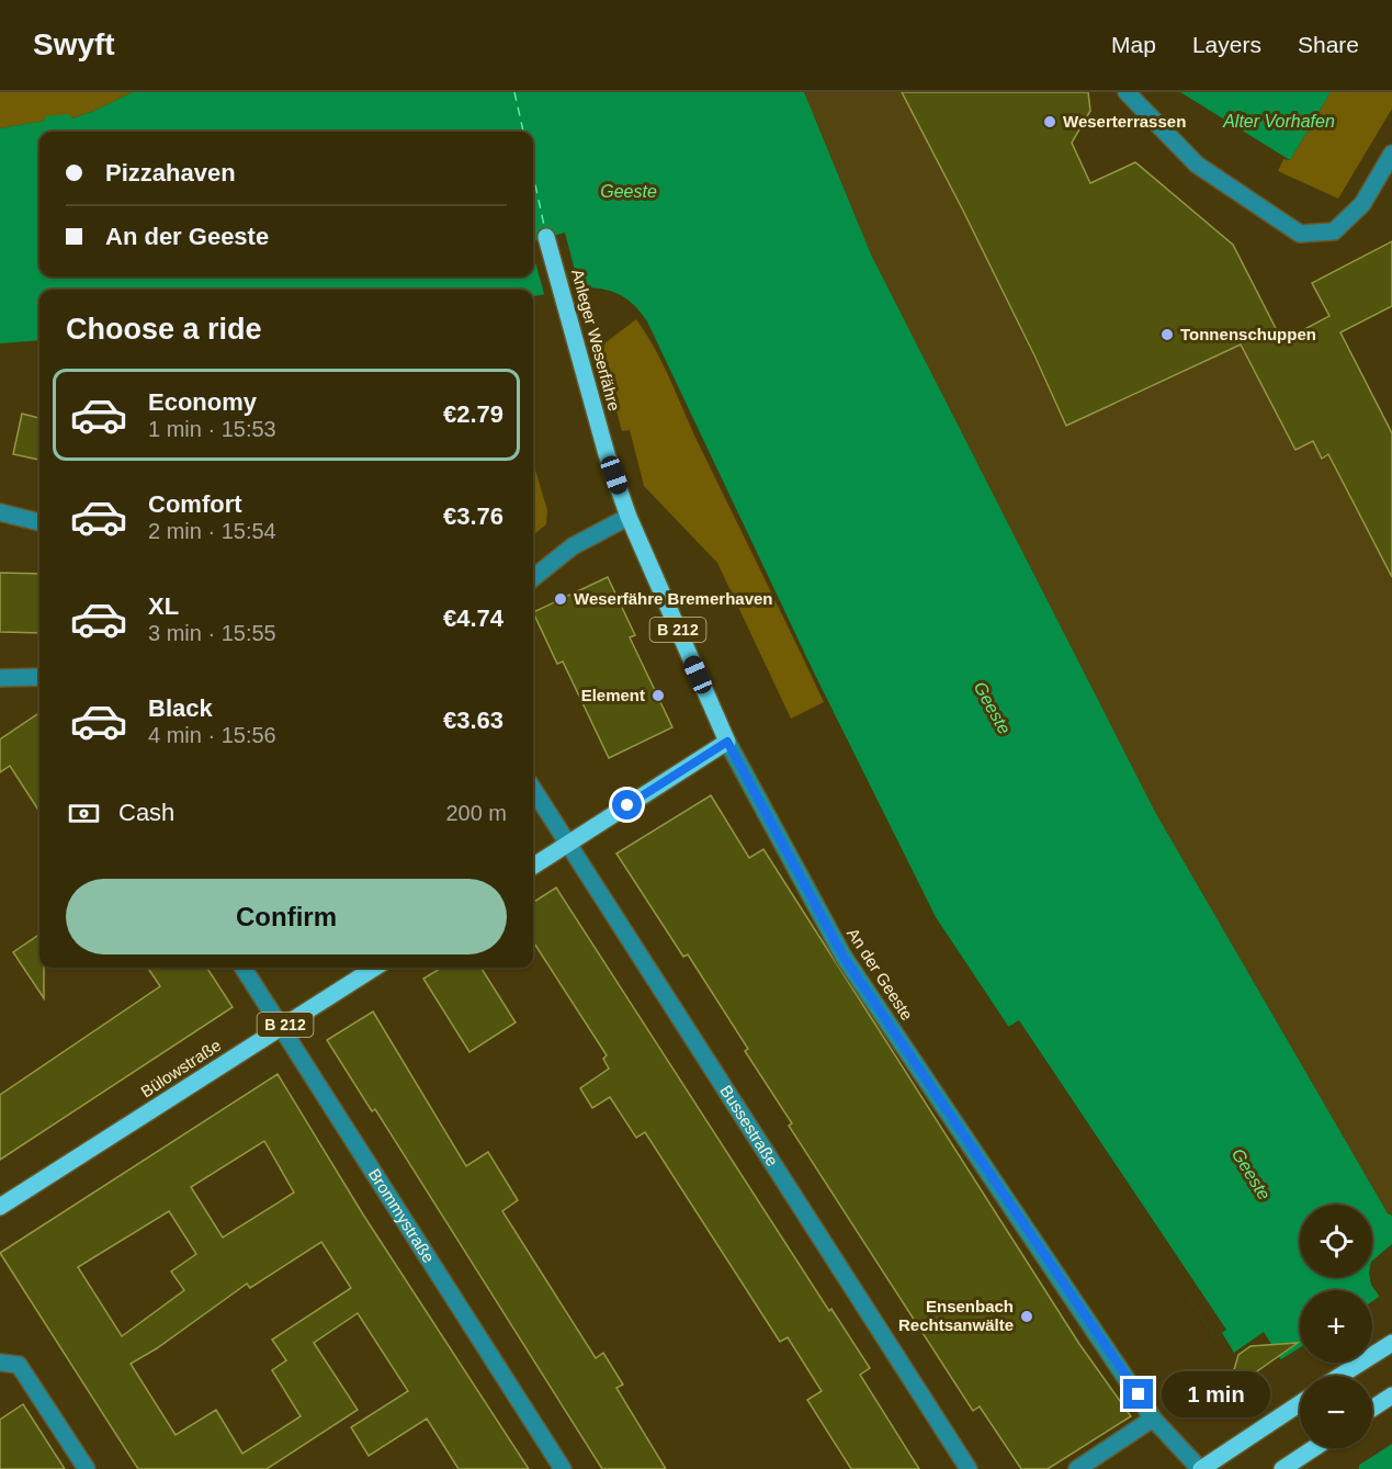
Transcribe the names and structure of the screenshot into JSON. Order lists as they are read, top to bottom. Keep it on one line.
{"streets":{"main road":["Anleger Weserfähre","B 212","An der Geeste","Bülowstraße"],"street":["Bussestraße","Brommystraße"]},"crossings":[["Anleger Weserfähre","An der Geeste"],["Bülowstraße","Brommystraße"]],"water":["Alter Vorhafen","Geeste"],"places":["Weserterrassen","Tonnenschuppen","Weserfähre Bremerhaven","Element","Ensenbach Rechtsanwälte"],"page":{"header":"Swyft","nav":["Map","Layers","Share"],"banner":["Pizzahaven","An der Geeste"],"heading":"Choose a ride","list":[{"name":"Economy","note":"1 min · 15:53","value":"€2.79"},{"name":"Comfort","note":"2 min · 15:54","value":"€3.76"},{"name":"XL","note":"3 min · 15:55","value":"€4.74"},{"name":"Black","note":"4 min · 15:56","value":"€3.63"}],"pay":["Cash","200 m"],"buttons":"Confirm","map_buttons":["+","−"],"bubble":"1 min"}}
